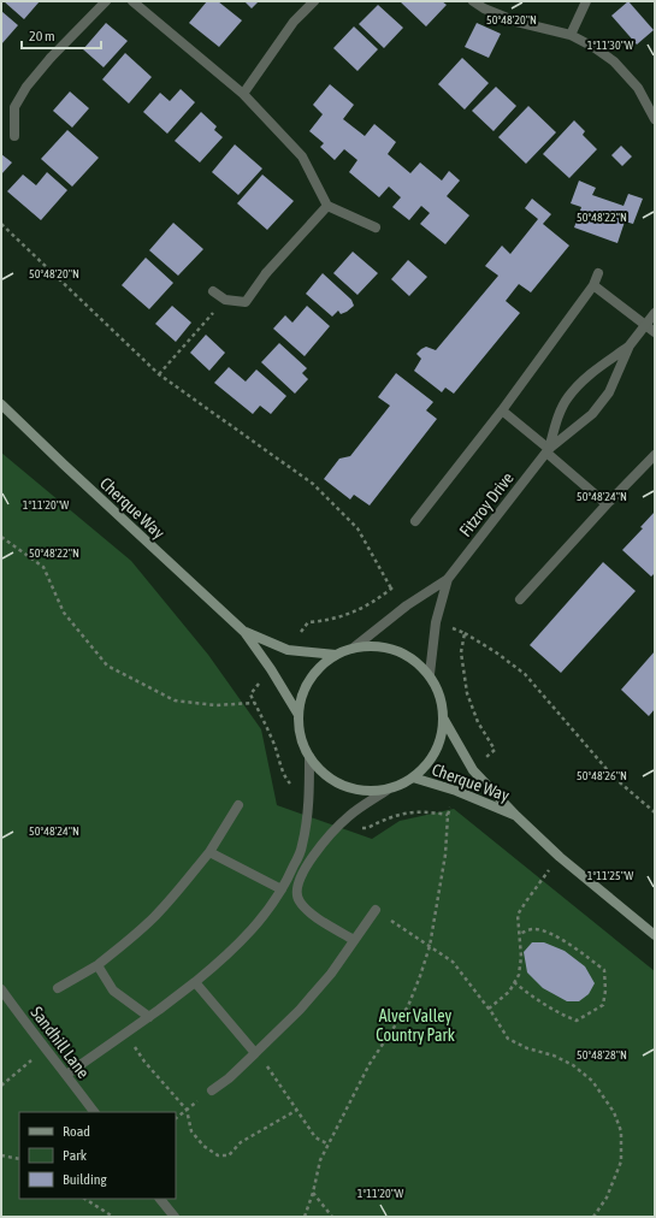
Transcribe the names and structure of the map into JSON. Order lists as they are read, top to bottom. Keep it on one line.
{"streets":{"street":["Fitzroy Drive","Cherque Way","Sandhill Lane"]},"crossings":[["Fitzroy Drive","Cherque Way"]],"parks":["Alver Valley Country Park"],"legend":["Road","Park","Building"],"scale_bar":"20 m","coordinates":["50°48'20\"N","1°11'30\"W","50°48'22\"N","50°48'24\"N","1°11'20\"W","50°48'26\"N","1°11'25\"W","50°48'28\"N"]}
